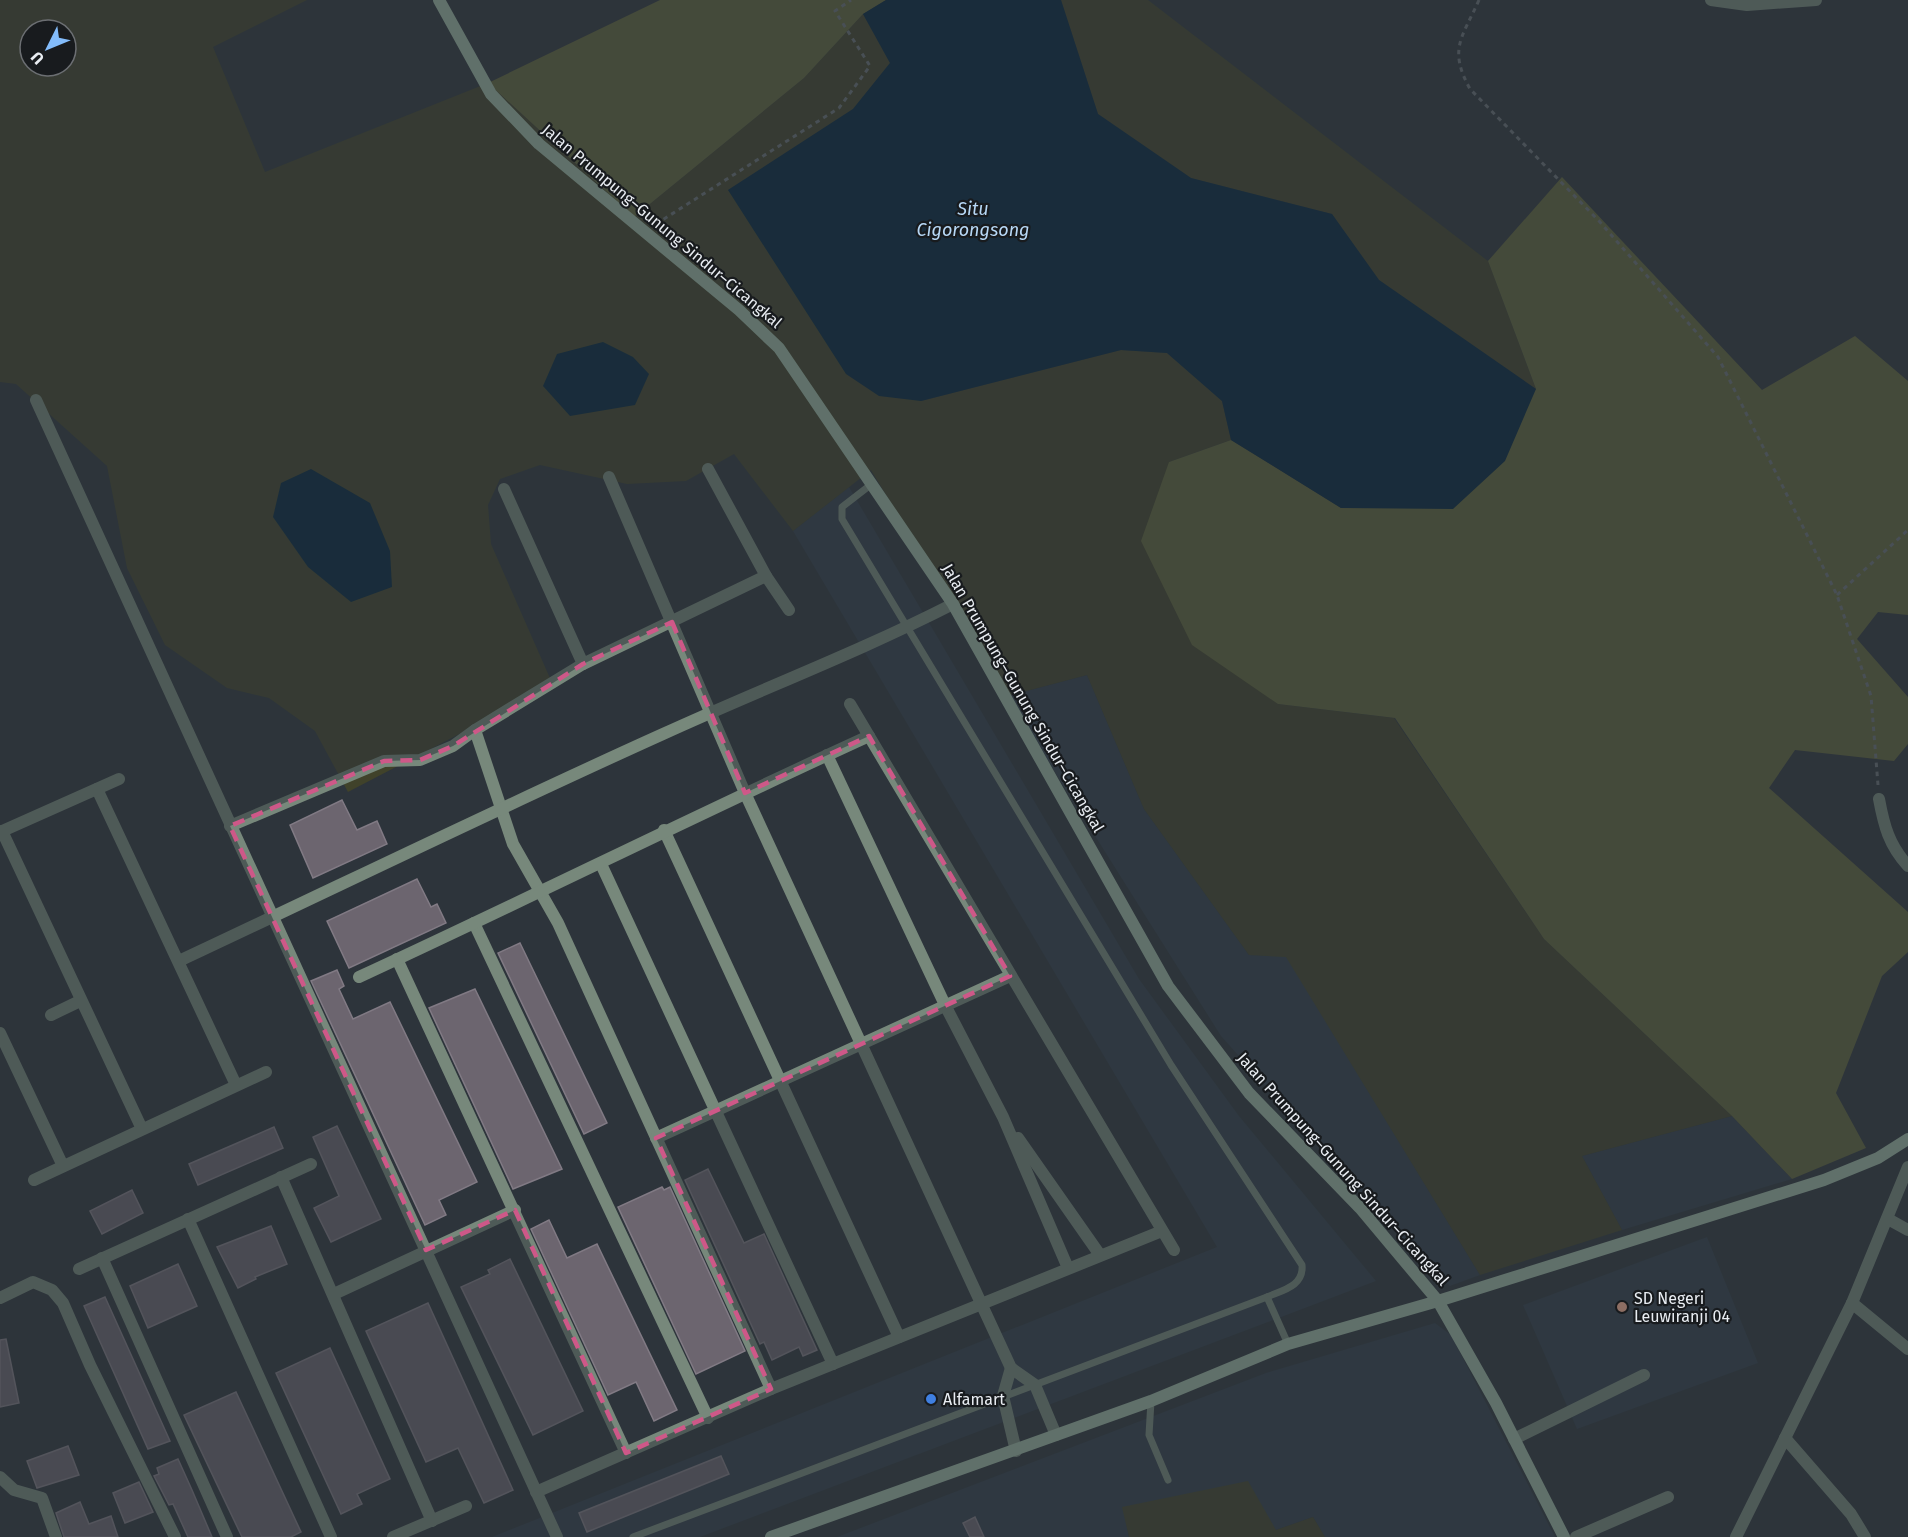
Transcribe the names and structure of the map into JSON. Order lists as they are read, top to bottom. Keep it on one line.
{"streets":{"main road":["Jalan Prumpung–Gunung Sindur–Cicangkal"]},"water":["Situ Cigorongsong"],"places":["SD Negeri Leuwiranji 04","Alfamart"],"north":"bottom left"}
